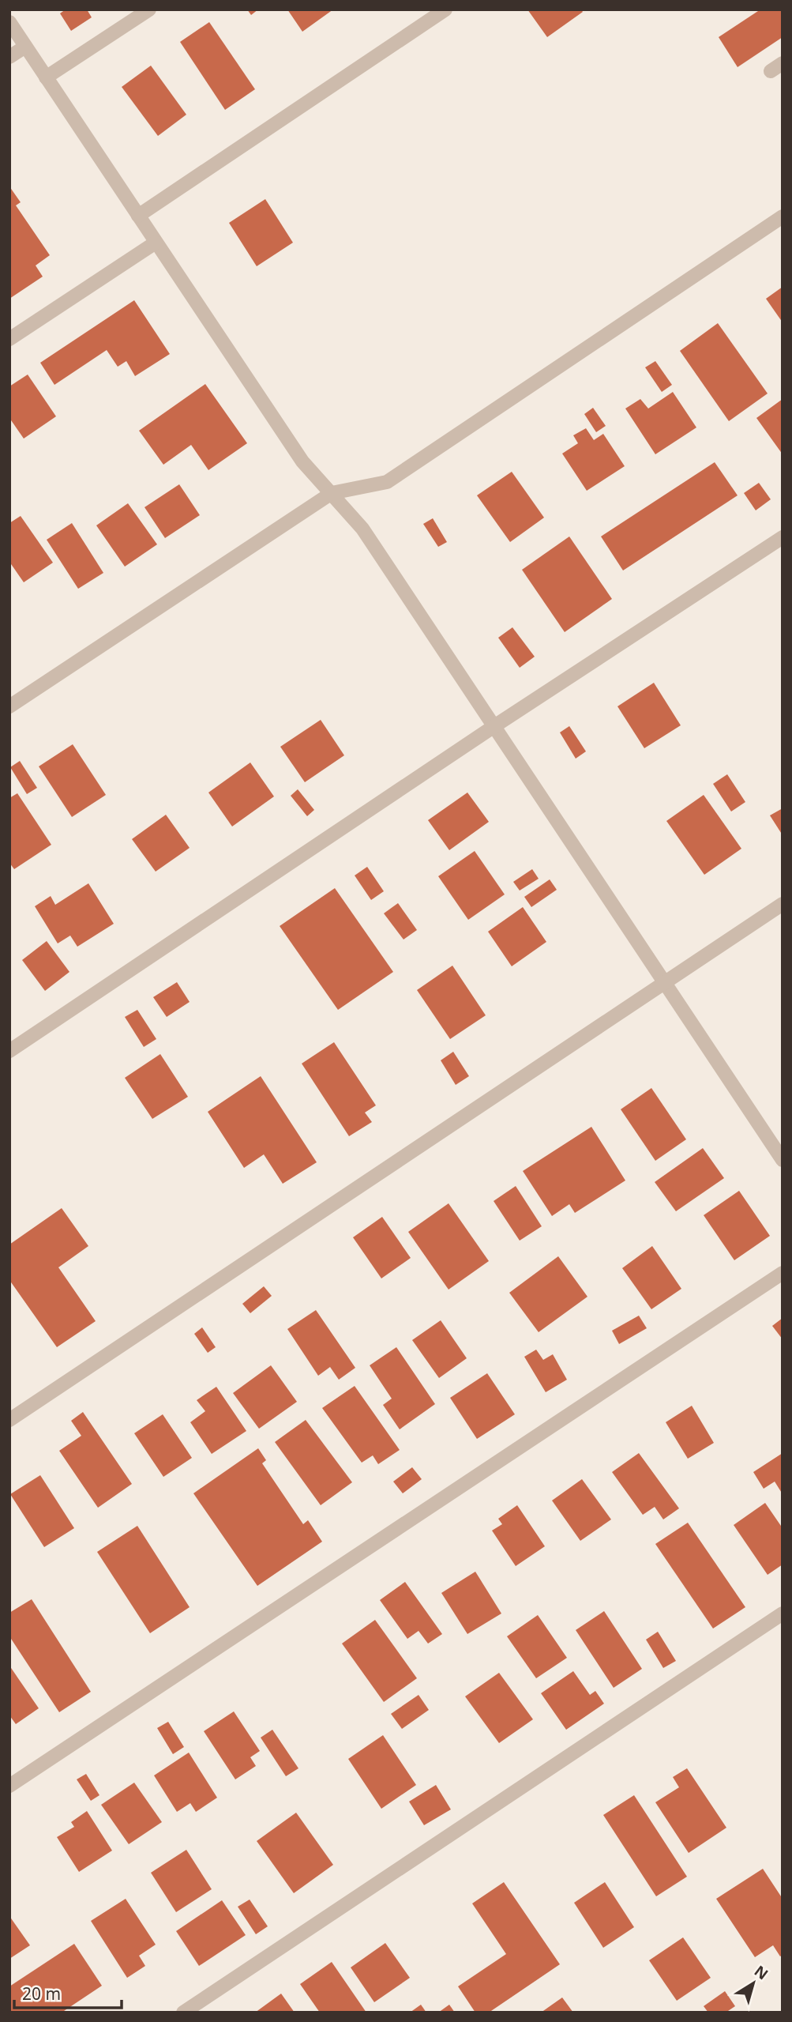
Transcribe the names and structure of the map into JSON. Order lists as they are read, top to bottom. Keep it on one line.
{"scale_bar":"20 m","north":"top right"}
